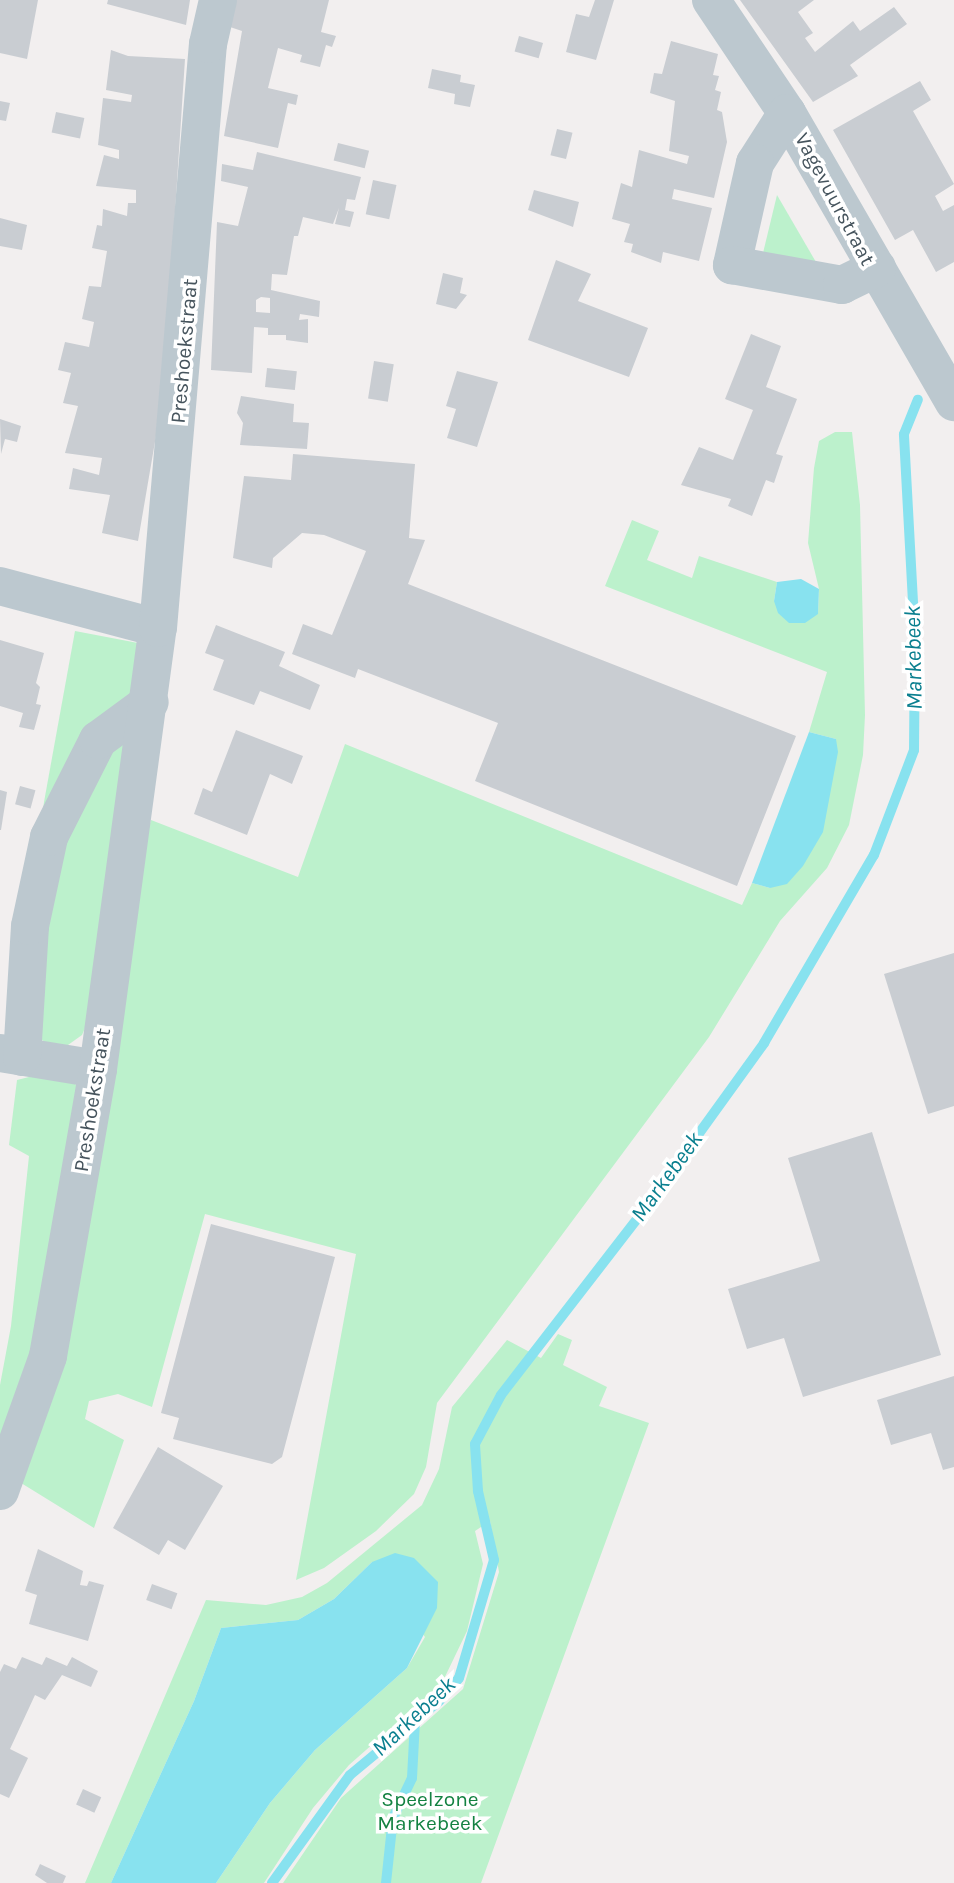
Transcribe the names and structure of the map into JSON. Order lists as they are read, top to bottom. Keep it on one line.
{"streets":{"street":["Vagevuurstraat","Preshoekstraat"]},"water":["Markebeek"],"parks":["Speelzone Markebeek"]}
